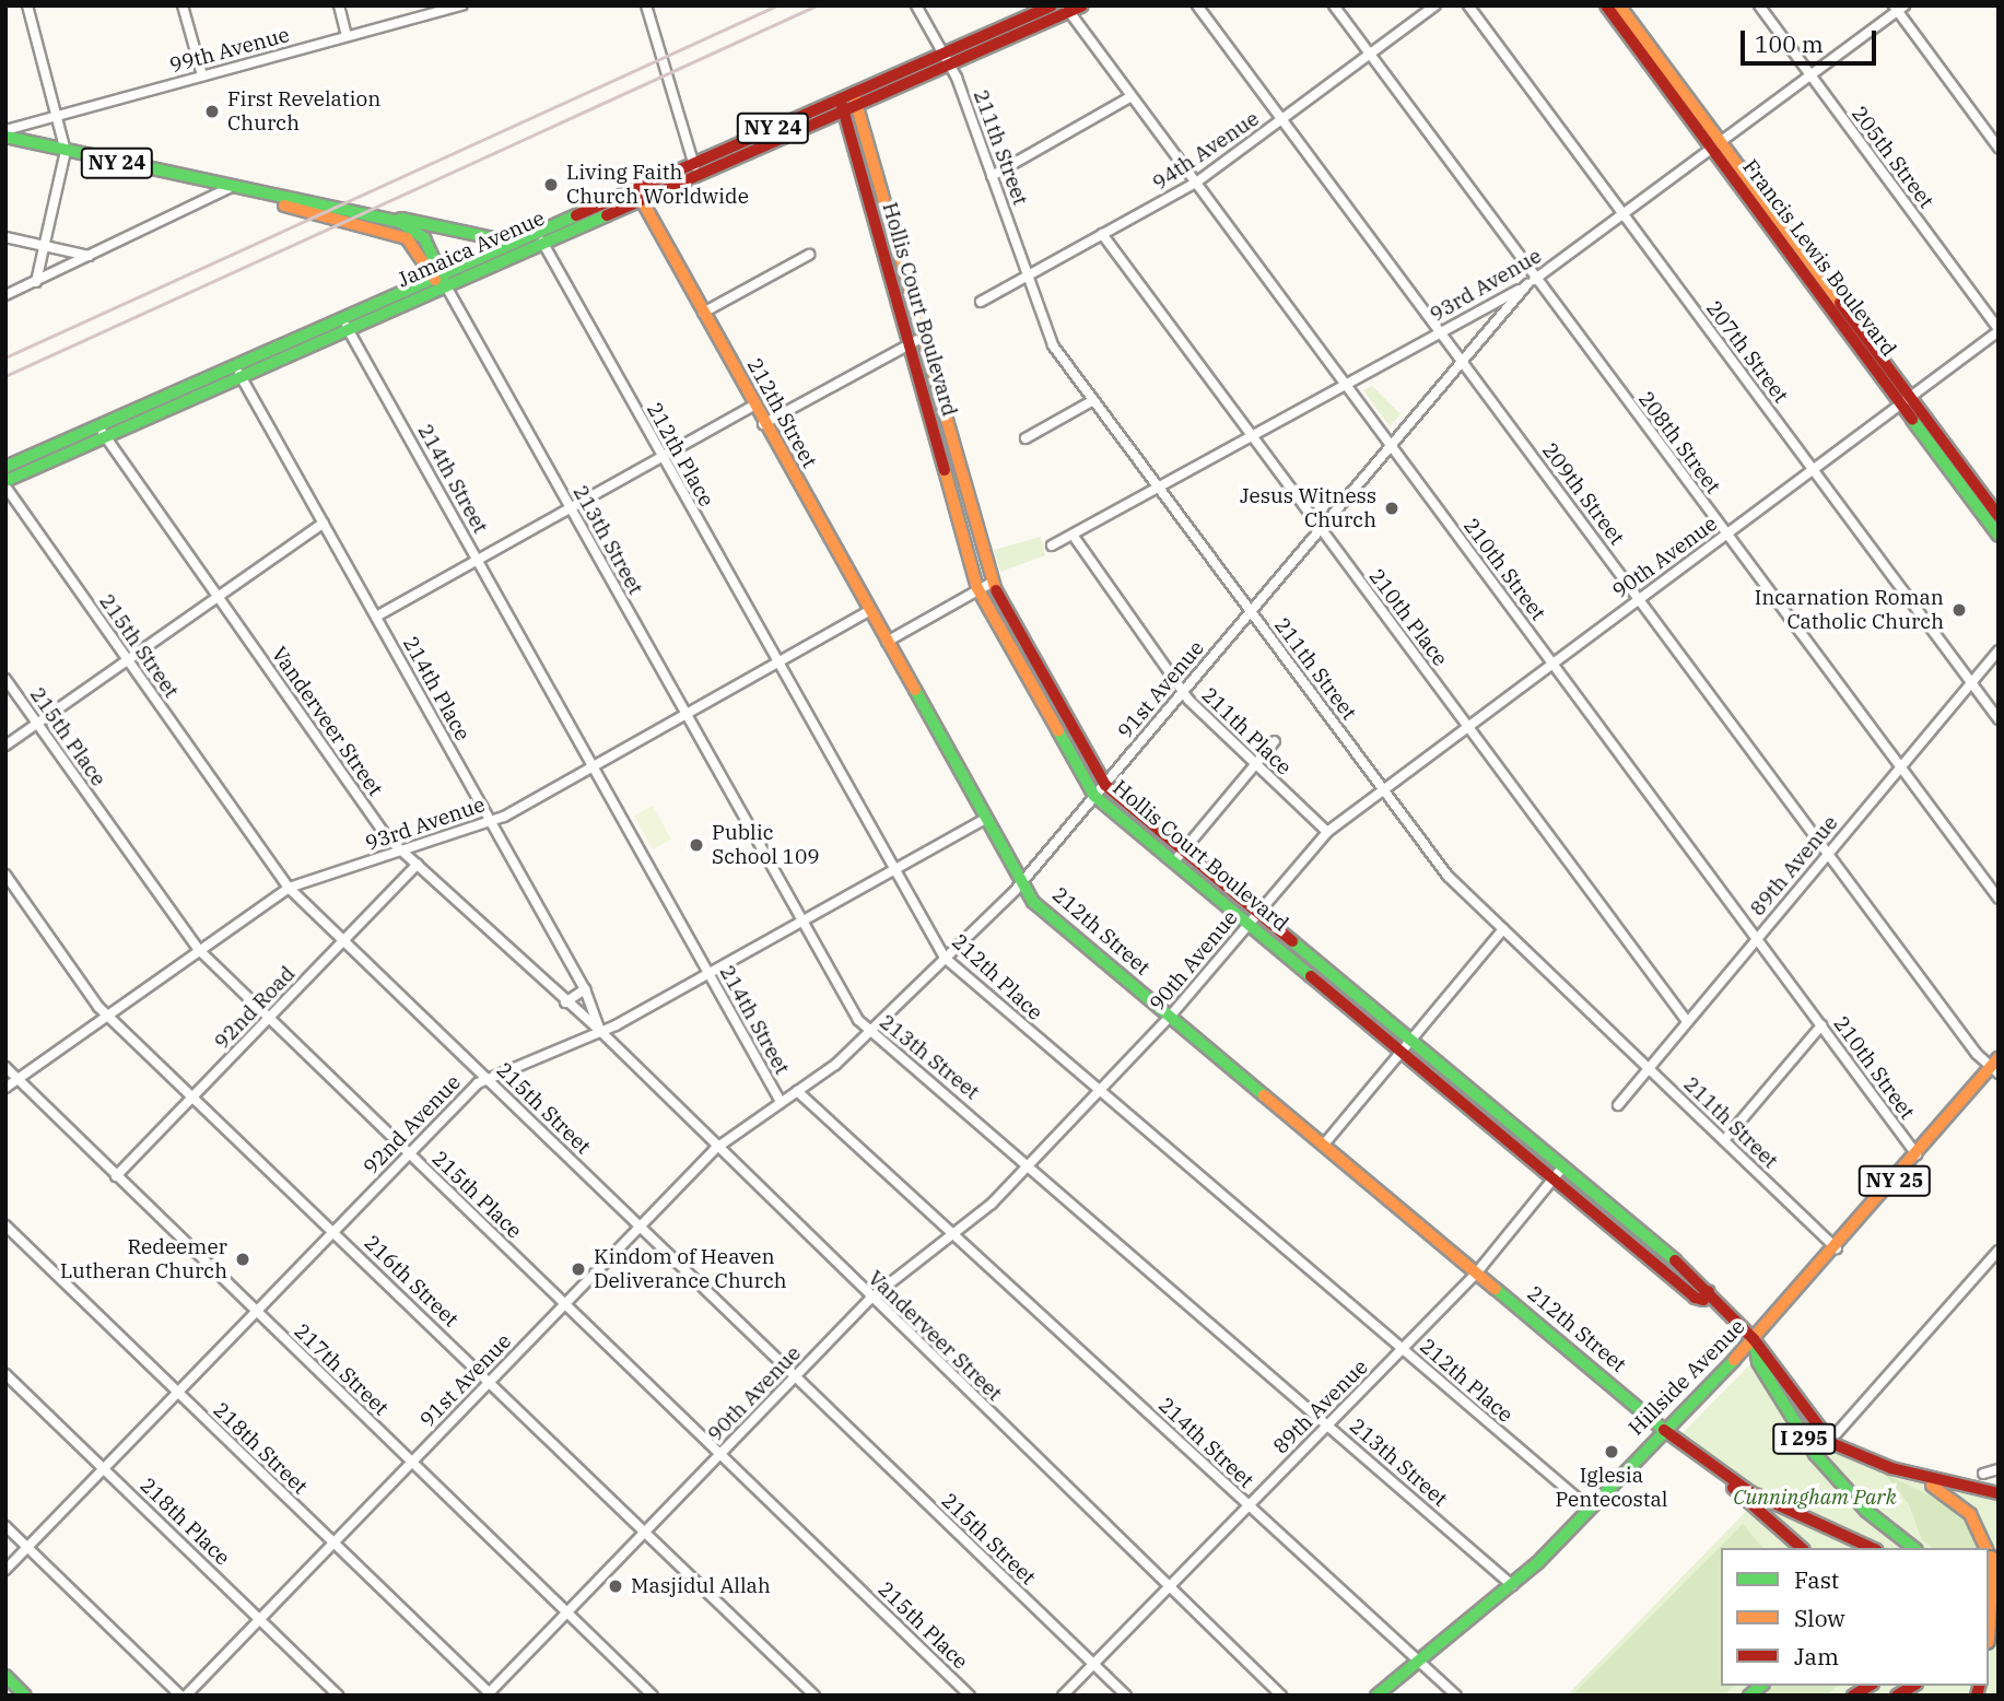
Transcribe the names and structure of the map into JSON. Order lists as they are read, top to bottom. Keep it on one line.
{"streets":{"main road":["NY 24","Jamaica Avenue","Francis Lewis Boulevard","Hollis Court Boulevard","212th Street","NY 25","Hillside Avenue","I 295"],"street":["99th Avenue","211th Street","94th Avenue","205th Street","93rd Avenue","207th Street","208th Street","212th Place","214th Street","209th Street","213th Street","90th Avenue","210th Street","210th Place","215th Street","214th Place","91st Avenue","Vanderveer Street","211th Place","215th Place","89th Avenue","92nd Road","92nd Avenue","216th Street","217th Street","218th Street","218th Place"]},"crossings":[["NY 24","Jamaica Avenue"],["NY 24","213th Street"],["211th Street","94th Avenue"],["211th Street","Jamaica Avenue"],["211th Street","93rd Avenue"],["211th Street","90th Avenue"],["211th Street","91st Avenue"],["211th Street","89th Avenue"],["211th Street","Hillside Avenue"],["94th Avenue","208th Street"],["94th Avenue","209th Street"],["94th Avenue","210th Street"],["94th Avenue","210th Place"],["205th Street","93rd Avenue"],["205th Street","90th Avenue"],["Jamaica Avenue","Hollis Court Boulevard"],["Jamaica Avenue","212th Street"],["Jamaica Avenue","212th Place"],["Jamaica Avenue","214th Street"],["Jamaica Avenue","213th Street"],["Jamaica Avenue","210th Street"],["Jamaica Avenue","214th Place"],["Jamaica Avenue","Vanderveer Street"],["Francis Lewis Boulevard","93rd Avenue"],["Francis Lewis Boulevard","90th Avenue"],["93rd Avenue","207th Street"],["93rd Avenue","212th Street"],["93rd Avenue","208th Street"],["93rd Avenue","212th Place"],["93rd Avenue","214th Street"],["93rd Avenue","209th Street"],["93rd Avenue","213th Street"],["93rd Avenue","210th Street"],["93rd Avenue","210th Place"],["93rd Avenue","215th Street"],["93rd Avenue","214th Place"],["93rd Avenue","91st Avenue"],["93rd Avenue","Vanderveer Street"],["93rd Avenue","211th Place"],["93rd Avenue","215th Place"],["93rd Avenue","216th Street"],["93rd Avenue","217th Street"],["Hollis Court Boulevard","90th Avenue"],["Hollis Court Boulevard","91st Avenue"],["Hollis Court Boulevard","89th Avenue"],["Hollis Court Boulevard","Hillside Avenue"],["Hollis Court Boulevard","I 295"],["207th Street","90th Avenue"],["207th Street","89th Avenue"],["212th Street","90th Avenue"],["212th Street","91st Avenue"],["212th Street","89th Avenue"],["212th Street","92nd Avenue"],["212th Street","Hillside Avenue"],["208th Street","90th Avenue"],["208th Street","91st Avenue"],["208th Street","89th Avenue"],["212th Place","90th Avenue"],["212th Place","91st Avenue"],["212th Place","89th Avenue"],["212th Place","92nd Avenue"],["212th Place","Hillside Avenue"],["214th Street","90th Avenue"],["214th Street","91st Avenue"],["214th Street","89th Avenue"],["214th Street","92nd Avenue"],["214th Street","Hillside Avenue"],["209th Street","90th Avenue"],["209th Street","91st Avenue"],["209th Street","89th Avenue"],["209th Street","Hillside Avenue"],["213th Street","90th Avenue"],["213th Street","91st Avenue"],["213th Street","89th Avenue"],["213th Street","92nd Avenue"],["213th Street","Hillside Avenue"],["90th Avenue","210th Street"],["90th Avenue","210th Place"],["90th Avenue","215th Street"],["90th Avenue","Vanderveer Street"],["90th Avenue","211th Place"],["90th Avenue","215th Place"],["90th Avenue","216th Street"],["90th Avenue","217th Street"],["90th Avenue","218th Street"],["210th Street","91st Avenue"],["210th Street","89th Avenue"],["210th Street","Hillside Avenue"],["210th Place","91st Avenue"],["210th Place","89th Avenue"],["215th Street","91st Avenue"],["215th Street","89th Avenue"],["215th Street","92nd Road"],["215th Street","92nd Avenue"],["214th Place","Vanderveer Street"],["214th Place","92nd Avenue"],["91st Avenue","Vanderveer Street"],["91st Avenue","211th Place"],["91st Avenue","215th Place"],["91st Avenue","216th Street"],["91st Avenue","217th Street"],["91st Avenue","218th Street"],["91st Avenue","218th Place"],["Vanderveer Street","89th Avenue"],["Vanderveer Street","92nd Road"],["Vanderveer Street","92nd Avenue"],["215th Place","92nd Road"],["215th Place","92nd Avenue"],["92nd Road","216th Street"],["92nd Road","217th Street"],["92nd Avenue","216th Street"],["92nd Avenue","217th Street"],["92nd Avenue","218th Street"],["92nd Avenue","218th Place"],["Hillside Avenue","I 295"]],"parks":["Cunningham Park"],"places":["First Revelation Church","Living Faith Church Worldwide","Jesus Witness Church","Incarnation Roman Catholic Church","Public School 109","Redeemer Lutheran Church","Kindom of Heaven Deliverance Church","Iglesia Pentecostal","Masjidul Allah"],"legend":["Fast","Slow","Jam"],"scale_bar":"100 m"}
